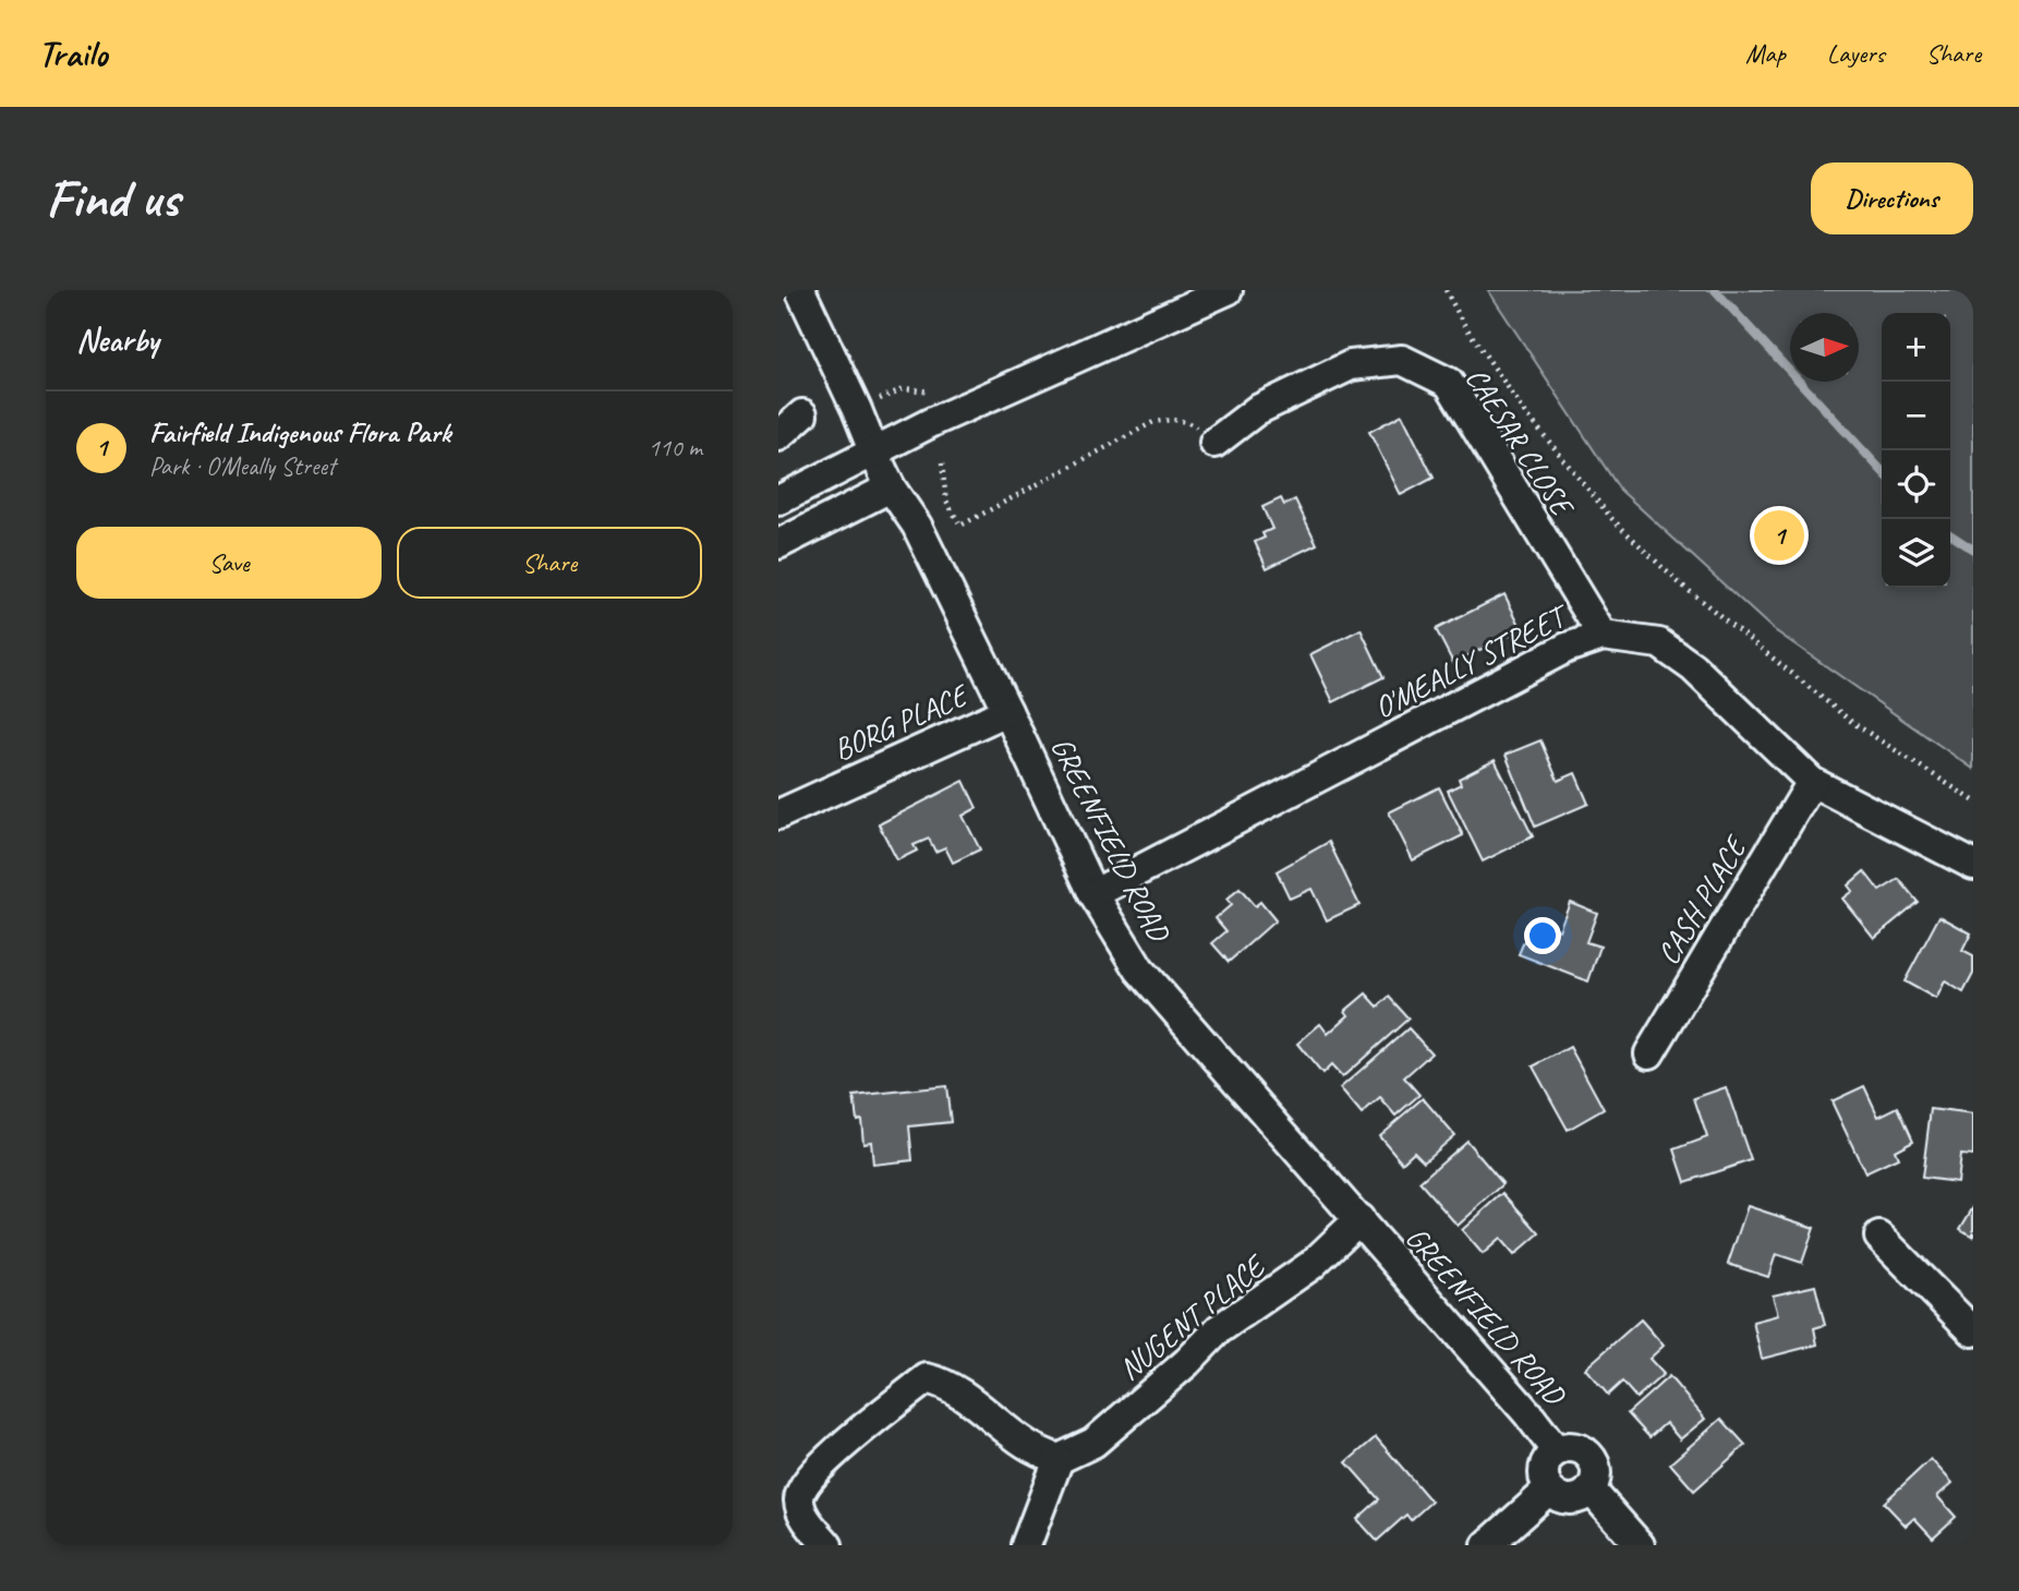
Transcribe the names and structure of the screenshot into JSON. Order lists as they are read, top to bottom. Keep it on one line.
{"streets":{"street":["CAESAR CLOSE","O'MEALLY STREET","BORG PLACE","GREENFIELD ROAD","CASH PLACE","NUGENT PLACE"]},"crossings":[["CAESAR CLOSE","O'MEALLY STREET"],["O'MEALLY STREET","GREENFIELD ROAD"],["O'MEALLY STREET","CASH PLACE"],["BORG PLACE","GREENFIELD ROAD"],["GREENFIELD ROAD","NUGENT PLACE"]],"north":"right","page":{"header":"Trailo","nav":["Map","Layers","Share"],"buttons":["Directions",["Save","Share"]],"title":"Find us","heading":"Nearby","map_buttons":["+","−"],"list":[{"mark":"1","name":"Fairfield Indigenous Flora Park","note":"Park · O'Meally Street","value":"110 m"}],"pins":"1"}}
